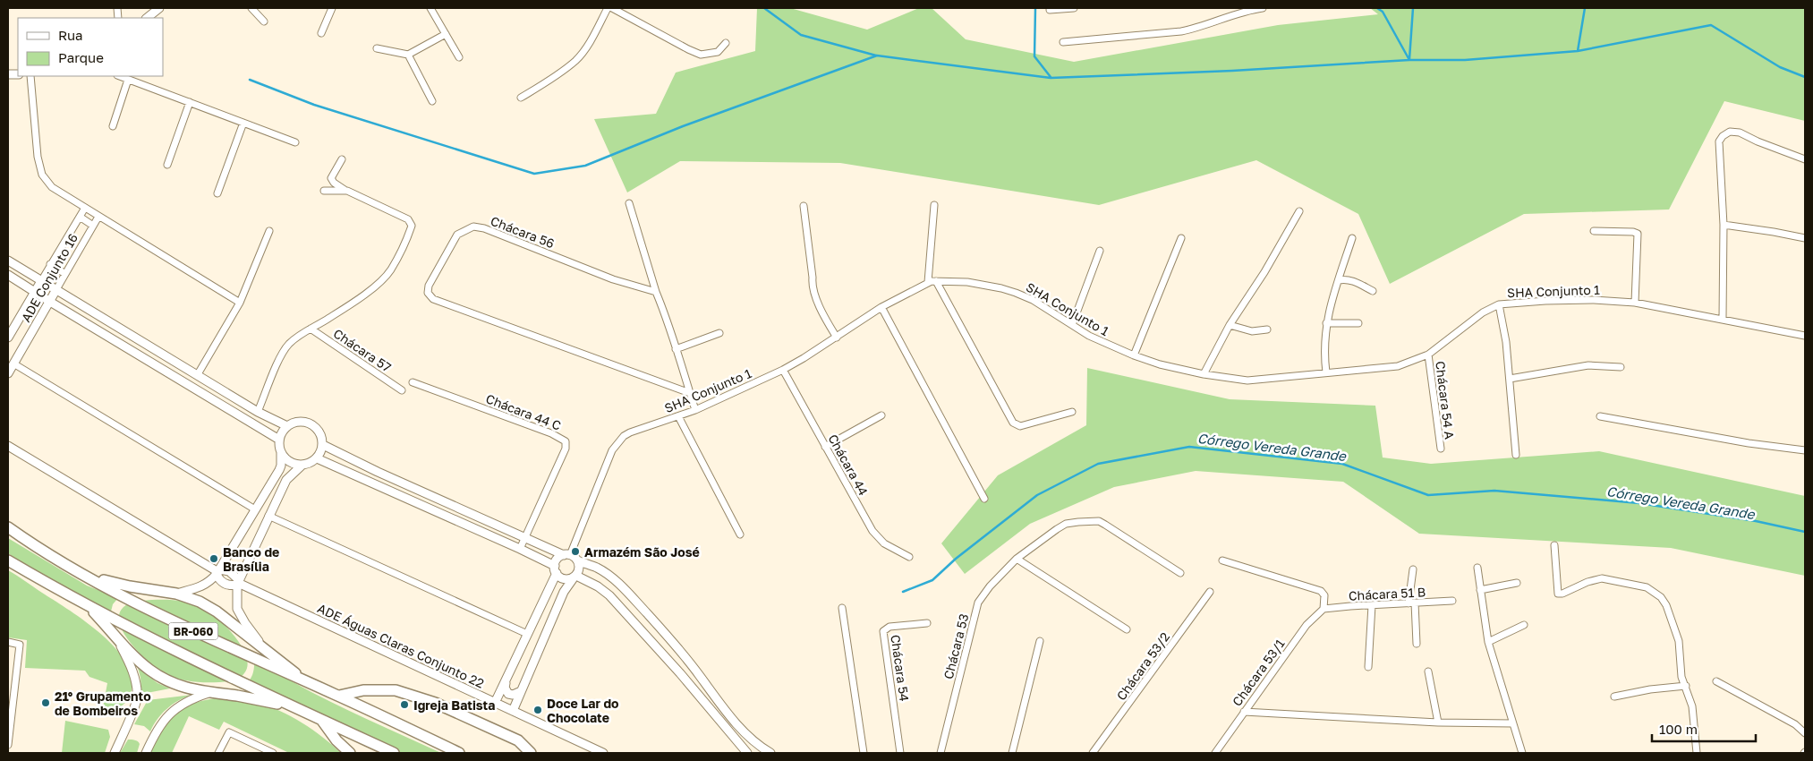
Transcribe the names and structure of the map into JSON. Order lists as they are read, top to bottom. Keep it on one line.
{"streets":{"highway":["BR-060"],"street":["Chácara 56","ADE Conjunto 16","SHA Conjunto 1","Chácara 57","Chácara 54 A","Chácara 44 C","Chácara 44","Chácara 51 B","ADE Águas Claras Conjunto 22","Chácara 53","Chácara 53/2","Chácara 54","Chácara 53/1"]},"crossings":[["SHA Conjunto 1","Chácara 54 A"],["SHA Conjunto 1","Chácara 44"],["Chácara 51 B","Chácara 53/1"]],"water":["Córrego Vereda Grande"],"places":["Armazém São José","Banco de Brasília","21° Grupamento de Bombeiros","Igreja Batista","Doce Lar do Chocolate"],"legend":["Rua","Parque"],"scale_bar":"100 m"}
